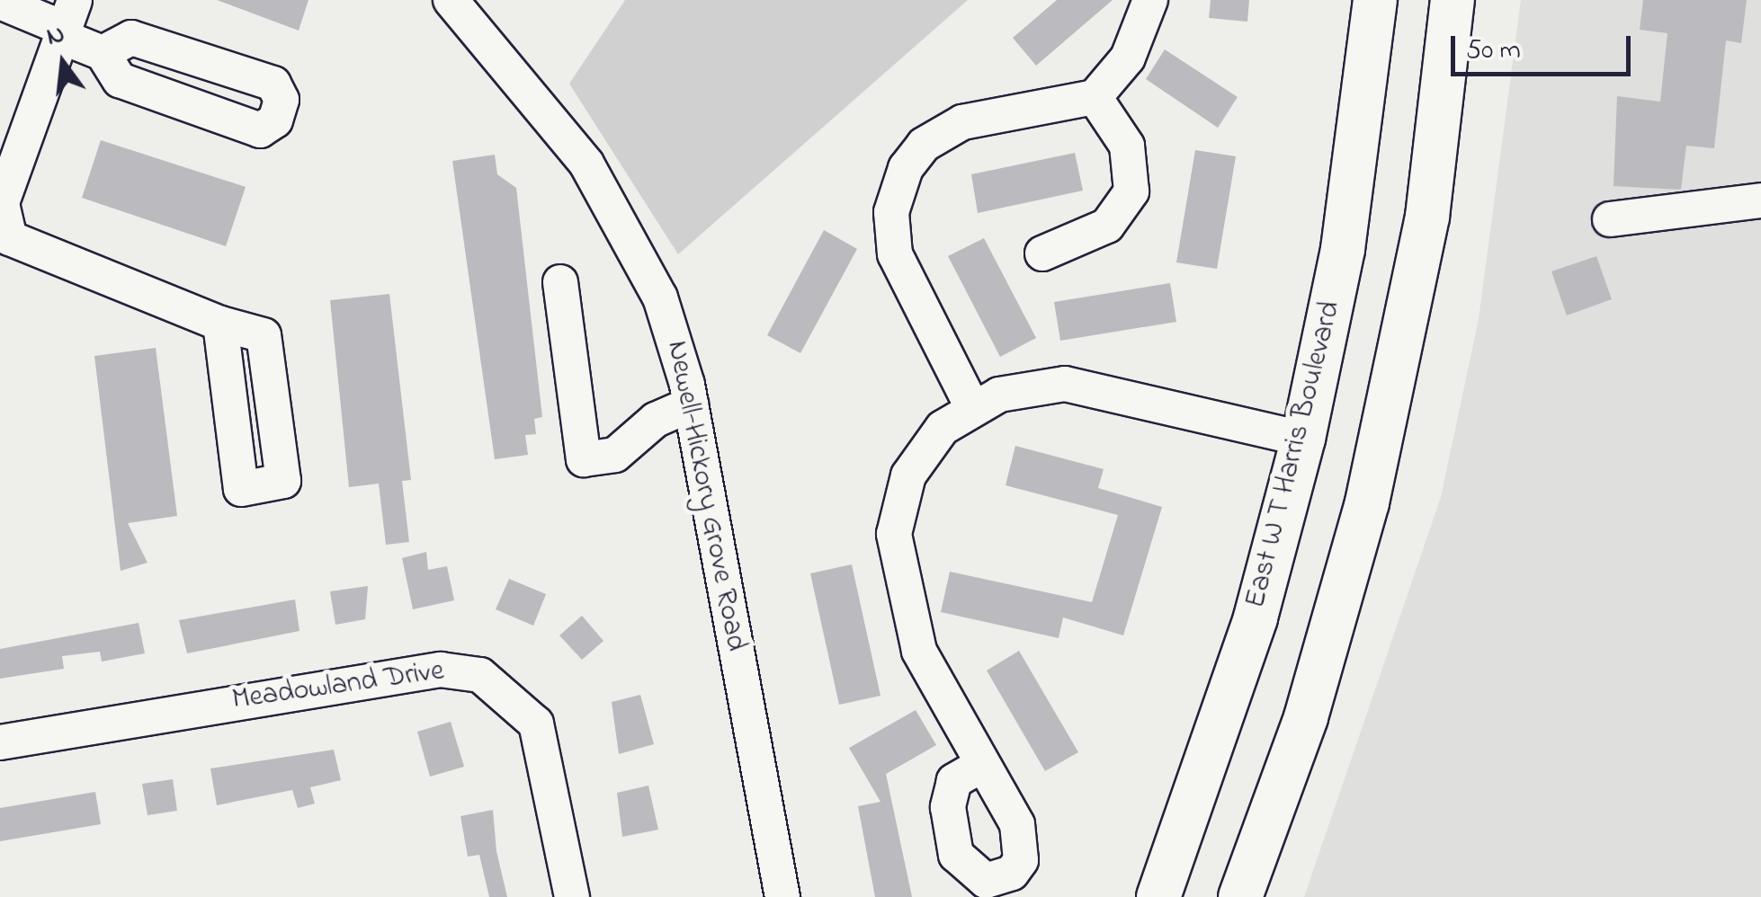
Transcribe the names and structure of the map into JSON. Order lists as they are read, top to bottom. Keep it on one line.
{"streets":{"main road":["East W T Harris Boulevard"],"street":["Newell-Hickory Grove Road","Meadowland Drive"]},"scale_bar":"50 m","north":"top"}
